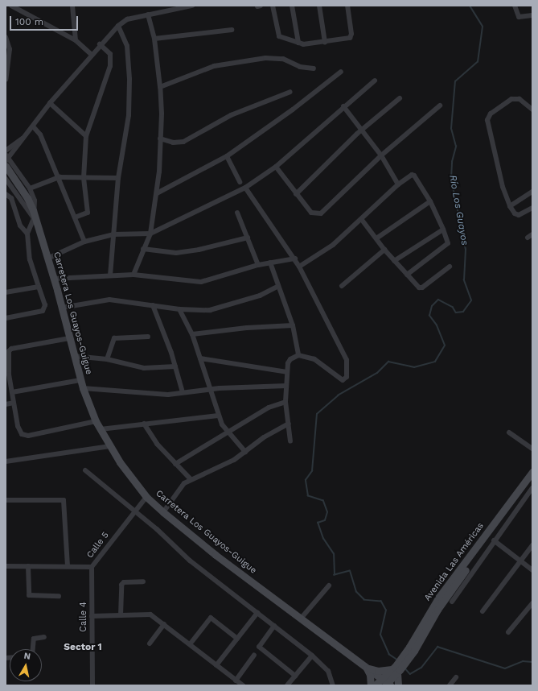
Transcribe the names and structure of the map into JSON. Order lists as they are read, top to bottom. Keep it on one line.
{"streets":{"main road":["Carretera Los Guayos-Guigue","Avenida Las Américas"],"street":["Calle 5","Calle 4"]},"crossings":[["Carretera Los Guayos-Guigue","Calle 5"],["Carretera Los Guayos-Guigue","Avenida Las Américas"],["Calle 5","Calle 4"]],"districts":["Sector 1"],"water":["Río Los Guayos"],"scale_bar":"100 m","north":"top"}
